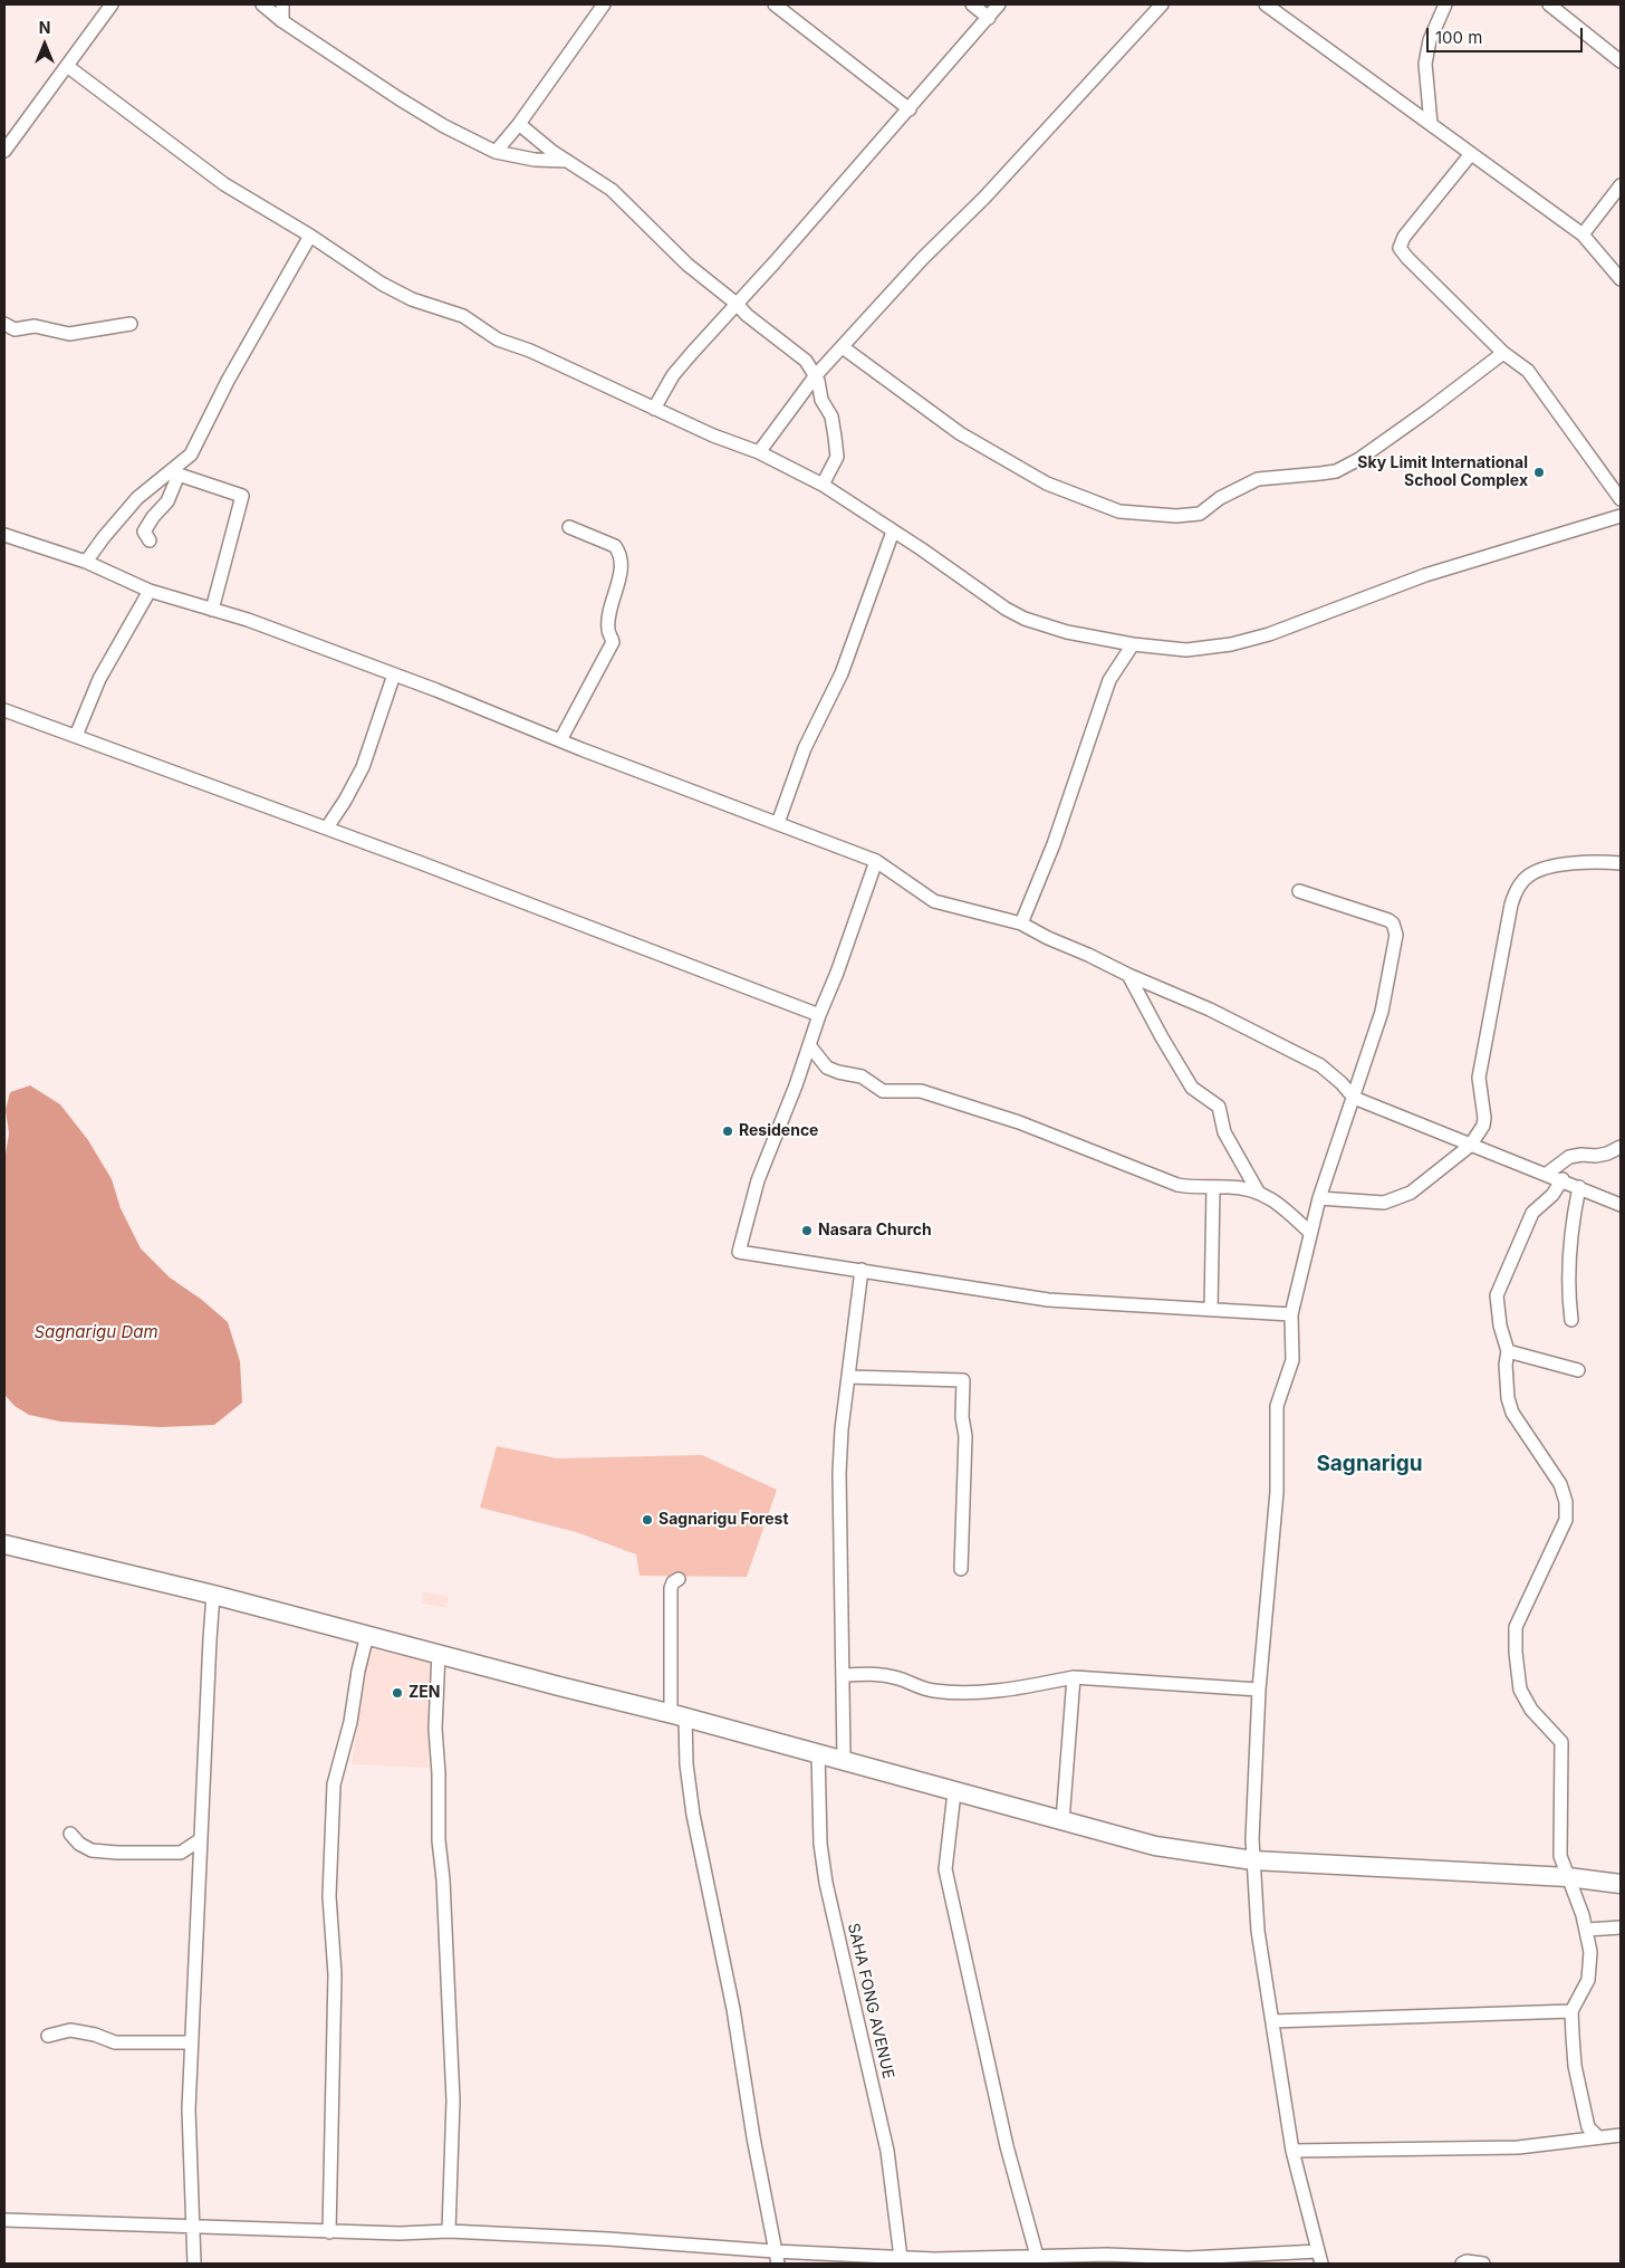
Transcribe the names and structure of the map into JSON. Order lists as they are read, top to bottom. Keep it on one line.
{"streets":{"street":["SAHA FONG AVENUE"]},"districts":["Sagnarigu"],"water":["Sagnarigu Dam"],"places":["Sky Limit International School Complex","Residence","Nasara Church","Sagnarigu Forest","ZEN"],"scale_bar":"100 m","north":"top"}
